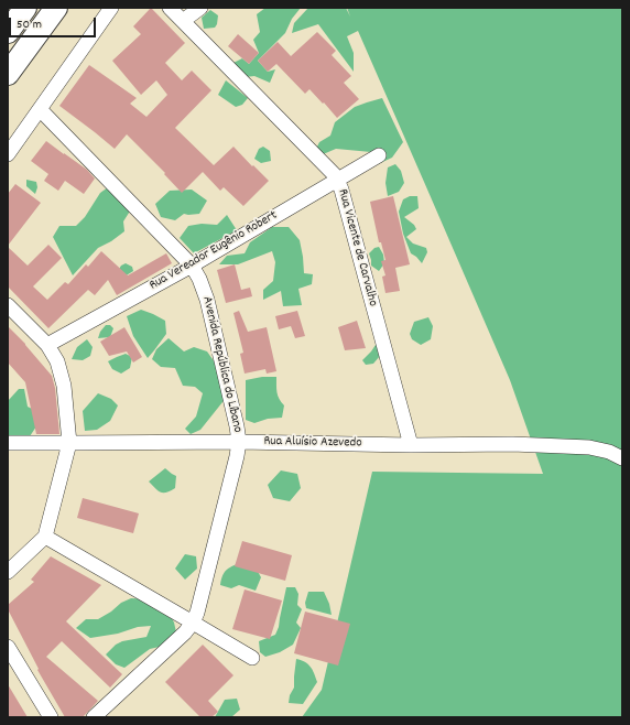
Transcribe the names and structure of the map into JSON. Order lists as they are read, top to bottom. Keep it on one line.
{"streets":{"street":["Rua Vicente de Carvalho","Rua Vereador Eugênio Robert","Avenida República do Líbano","Rua Aluísio Azevedo"]},"crossings":[["Rua Vicente de Carvalho","Rua Vereador Eugênio Robert"],["Rua Vicente de Carvalho","Rua Aluísio Azevedo"],["Rua Vereador Eugênio Robert","Avenida República do Líbano"],["Avenida República do Líbano","Rua Aluísio Azevedo"]],"scale_bar":"50 m"}
